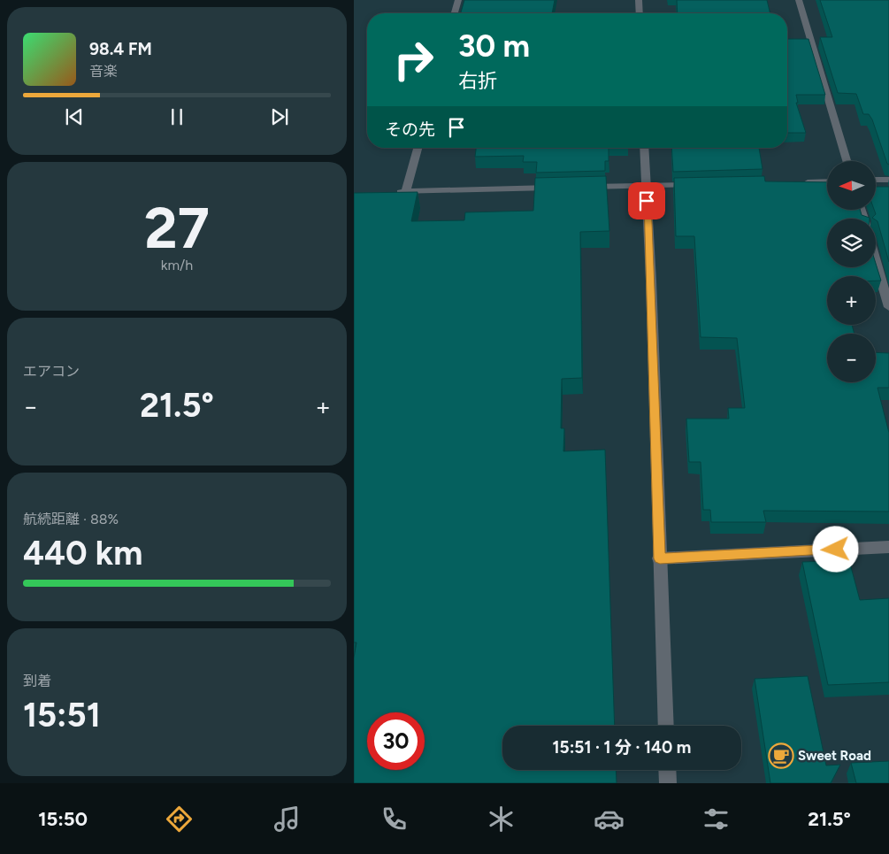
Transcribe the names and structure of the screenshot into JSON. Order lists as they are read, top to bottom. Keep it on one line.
{"places":{"cafe":["Sweet Road"]},"north":"left","page":{"turn":["30 m","右折"],"song":["98.4 FM","音楽"],"then":"その先","map_buttons":["+","−"],"tile":[["27","km/h"],"エアコン",["航続距離 · 88%","440 km"],["到着","15:51"]],"heat":["−","21.5°","+"],"limit":"30","trip":"15:51 · 1 分 · 140 m","tabs":["15:50","21.5°"]}}
